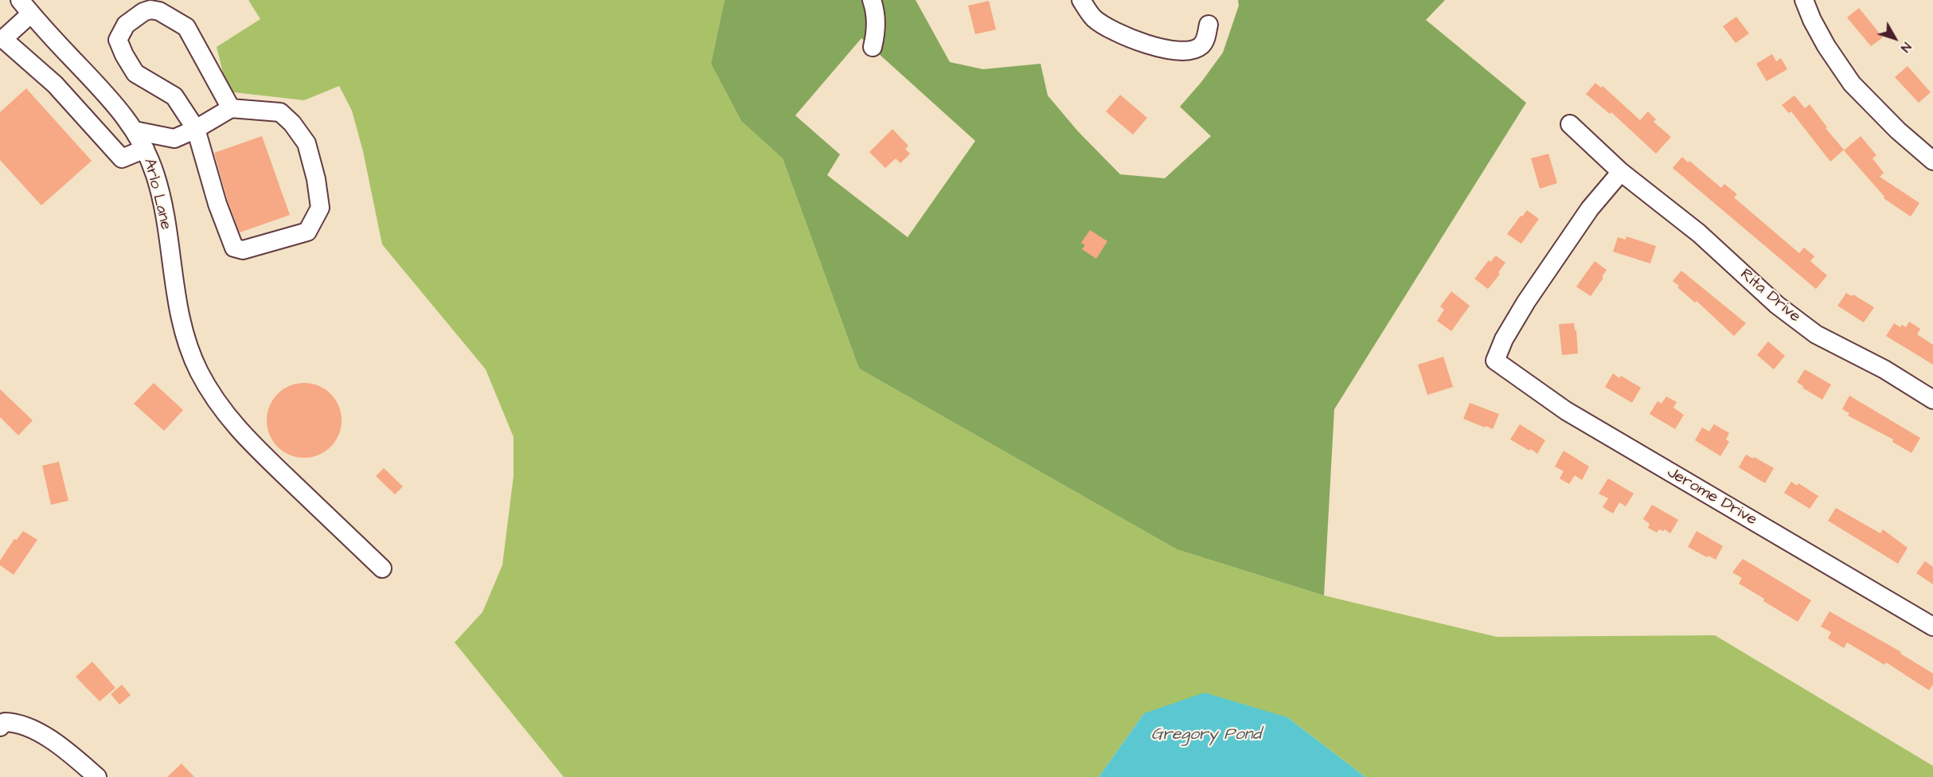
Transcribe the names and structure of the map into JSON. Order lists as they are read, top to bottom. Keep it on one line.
{"streets":{"street":["Arlo Lane","Rita Drive","Jerome Drive"]},"crossings":[["Rita Drive","Jerome Drive"]],"water":["Gregory Pond"],"north":"bottom right"}
